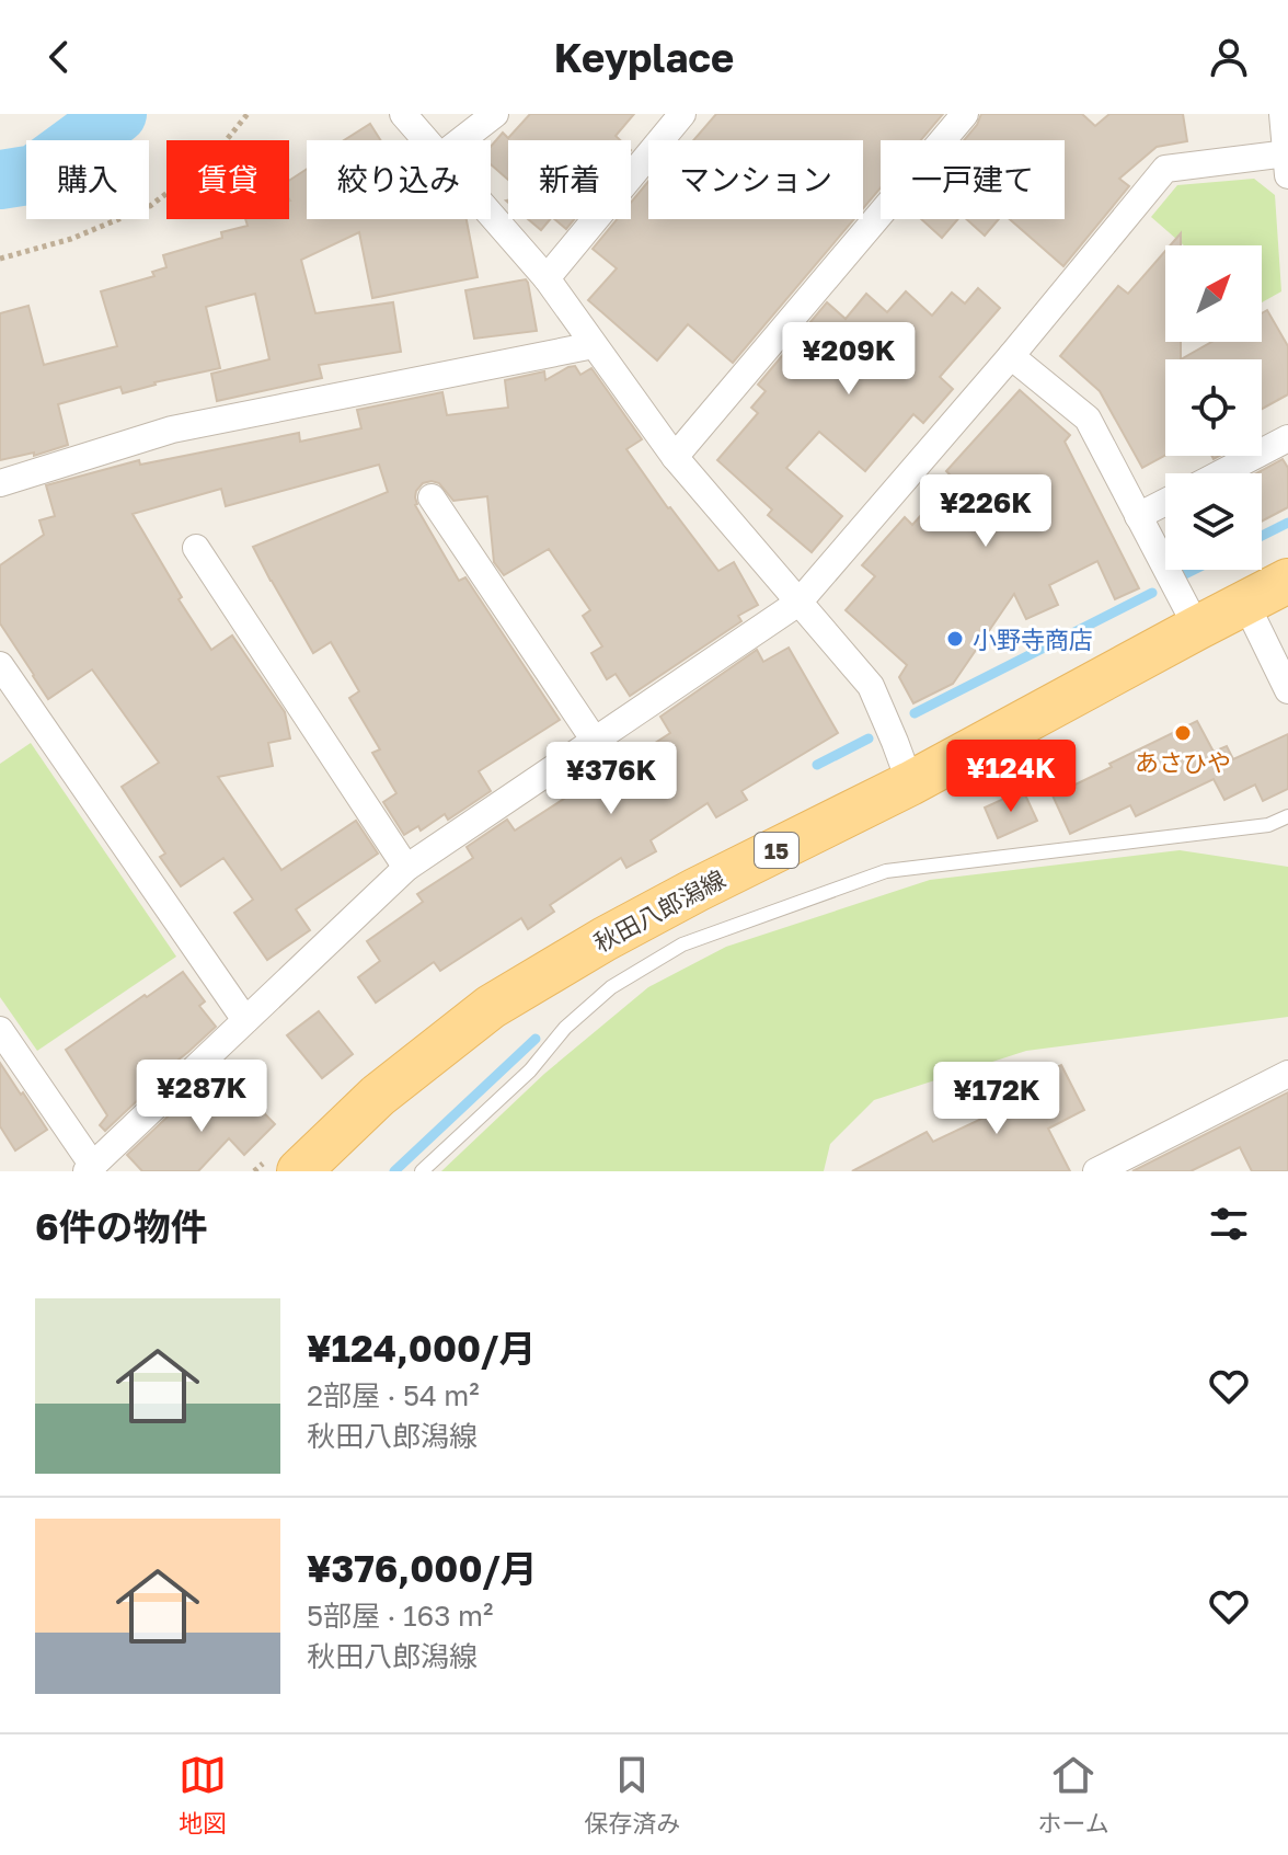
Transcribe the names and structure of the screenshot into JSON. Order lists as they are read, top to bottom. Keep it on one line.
{"streets":{"main road":["15","秋田八郎潟線"]},"places":["小野寺商店","あさひや"],"north":"top right","page":{"header":"Keyplace","chip":["購入","賃貸","絞り込み","新着","マンション","一戸建て"],"price":["¥209K","¥226K","¥124K","¥376K","¥287K","¥172K"],"heading":"6件の物件","list":[{"name":"¥124,000/月","note":"2部屋 · 54 m² · 秋田八郎潟線"},{"name":"¥376,000/月","note":"5部屋 · 163 m² · 秋田八郎潟線"}],"tabs":["地図","保存済み","ホーム"]}}
